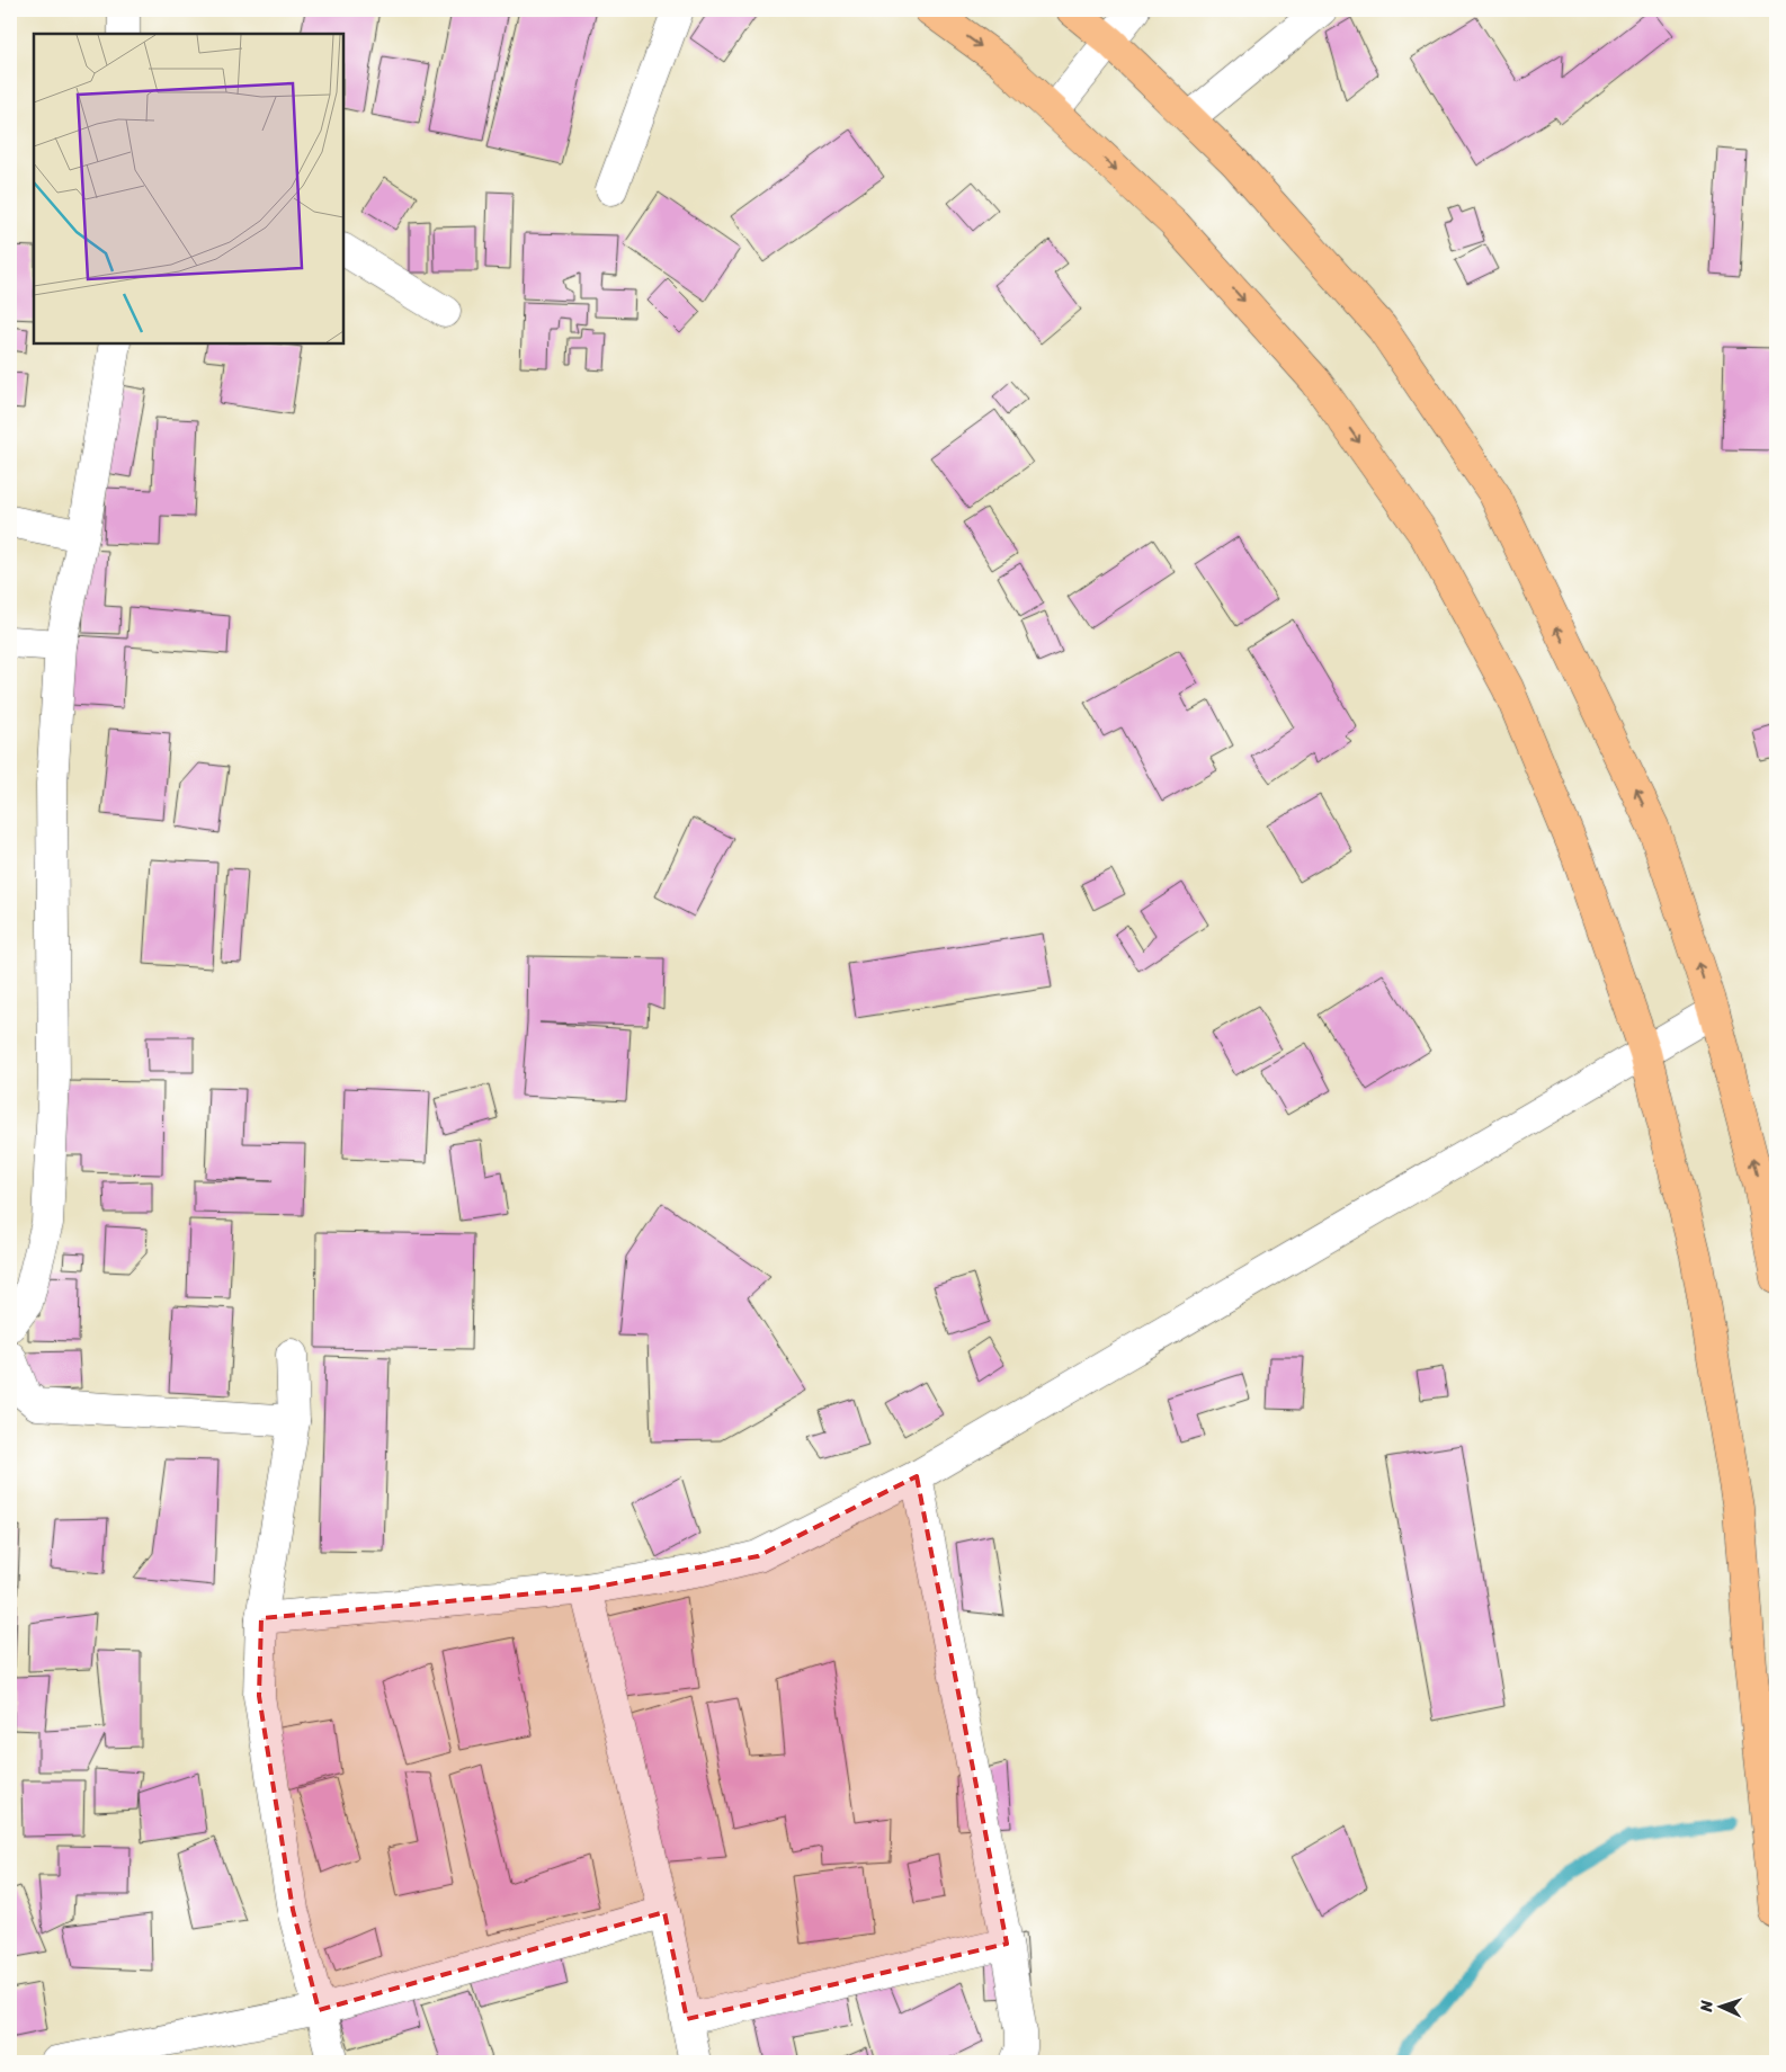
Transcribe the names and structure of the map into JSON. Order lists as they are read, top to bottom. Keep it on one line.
{"north":"left"}
